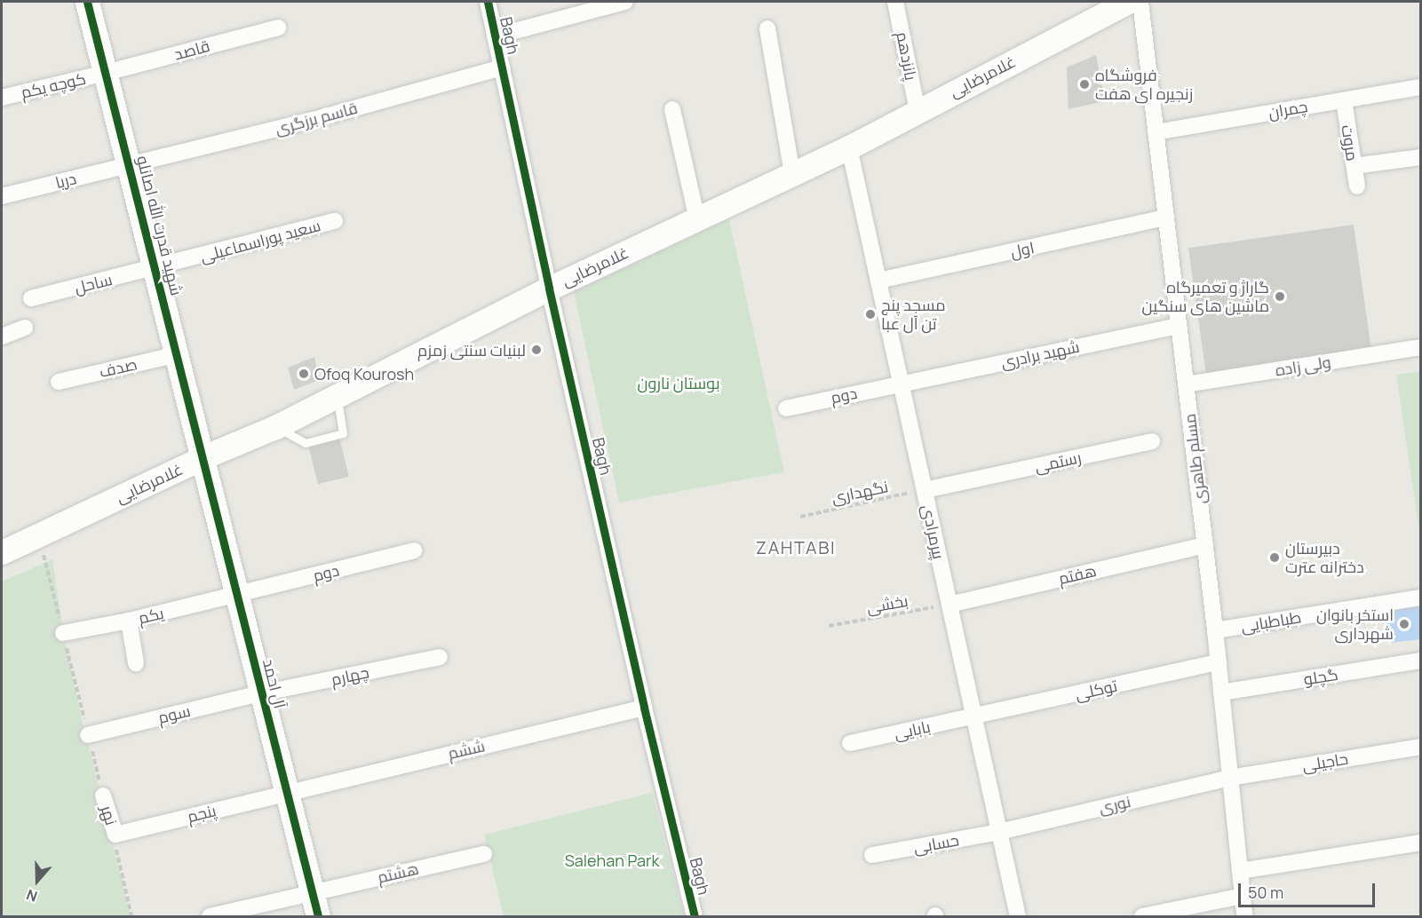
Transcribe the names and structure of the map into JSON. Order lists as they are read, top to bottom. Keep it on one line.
{"streets":{"main road":["غلامرضایی","شهید قدرت الله اصانلو","آل احمد"],"street":["Bagh","قاصد","پانزدهم","کوچه یکم","چمران","قاسم برزگری","مروت","دریا","سعید پوراسماعیلی","اول","ساحل","شهید برادری","ولی زاده","صدف","دوم","مسلم طاهری","رستمی","پیرمرادی","هفتم","یکم","طباطبایی","چهارم","گچلو","توکلی","سوم","بابایی","ششم","حاجیلی","نوری","پنجم","نهر","حسابی","هشتم"],"path":["نگهداری","بخشی"]},"crossings":[["Bagh","غلامرضایی"],["Bagh","قاسم برزگری"],["Bagh","ششم"],["قاصد","کوچه یکم"],["قاصد","شهید قدرت الله اصانلو"],["پانزدهم","غلامرضایی"],["غلامرضایی","شهید قدرت الله اصانلو"],["غلامرضایی","پیرمرادی"],["غلامرضایی","آل احمد"],["کوچه یکم","شهید قدرت الله اصانلو"],["چمران","مروت"],["چمران","مسلم طاهری"],["قاسم برزگری","دریا"],["قاسم برزگری","شهید قدرت الله اصانلو"],["دریا","شهید قدرت الله اصانلو"],["شهید قدرت الله اصانلو","سعید پوراسماعیلی"],["شهید قدرت الله اصانلو","ساحل"],["شهید قدرت الله اصانلو","صدف"],["شهید قدرت الله اصانلو","آل احمد"],["سعید پوراسماعیلی","ساحل"],["اول","مسلم طاهری"],["اول","پیرمرادی"],["شهید برادری","دوم"],["شهید برادری","مسلم طاهری"],["شهید برادری","پیرمرادی"],["ولی زاده","مسلم طاهری"],["دوم","پیرمرادی"],["دوم","یکم"],["دوم","آل احمد"],["مسلم طاهری","هفتم"],["مسلم طاهری","طباطبایی"],["مسلم طاهری","گچلو"],["مسلم طاهری","توکلی"],["مسلم طاهری","حاجیلی"],["مسلم طاهری","نوری"],["رستمی","نگهداری"],["رستمی","پیرمرادی"],["نگهداری","پیرمرادی"],["پیرمرادی","هفتم"],["پیرمرادی","بخشی"],["پیرمرادی","توکلی"],["پیرمرادی","بابایی"],["پیرمرادی","نوری"],["پیرمرادی","حسابی"],["هفتم","بخشی"],["یکم","آل احمد"],["چهارم","آل احمد"],["چهارم","سوم"],["آل احمد","سوم"],["آل احمد","ششم"],["آل احمد","پنجم"],["آل احمد","هشتم"],["توکلی","بابایی"],["ششم","پنجم"],["حاجیلی","نوری"],["نوری","حسابی"],["پنجم","نهر"]],"districts":["ZAHTABI"],"parks":["بوستان نارون","Salehan Park"],"places":["فروشگاه زنجیره ای هفت","گاراژ و تعمیرگاه ماشین های سنگین","مسجد پنج تن آل عبا","لبنیات سنتی زمزم","Ofoq Kourosh","دبیرستان دخترانه عترت","استخر بانوان شهرداری"],"scale_bar":"50 m","north":"bottom"}
